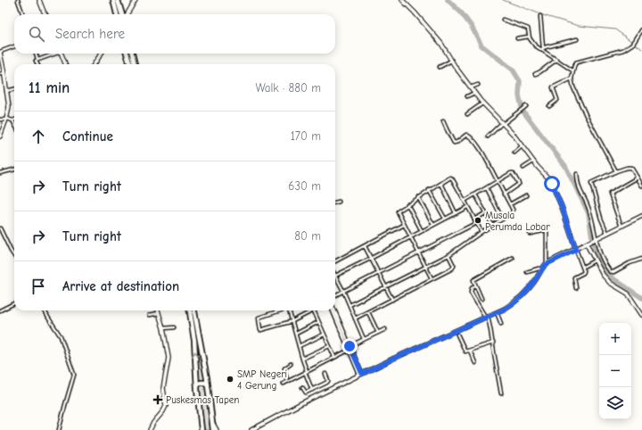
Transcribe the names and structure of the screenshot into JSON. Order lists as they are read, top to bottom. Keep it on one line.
{"places":{"other":["Musala Perumda Lobar","SMP Negeri 4 Gerung"],"health":["Puskesmas Tapen"]},"page":{"search":"Search here","heading":["11 min","Walk · 880 m"],"list":[["Continue","170 m"],["Turn right","630 m"],["Turn right","80 m"],"Arrive at destination"],"map_buttons":["+","−"]}}
